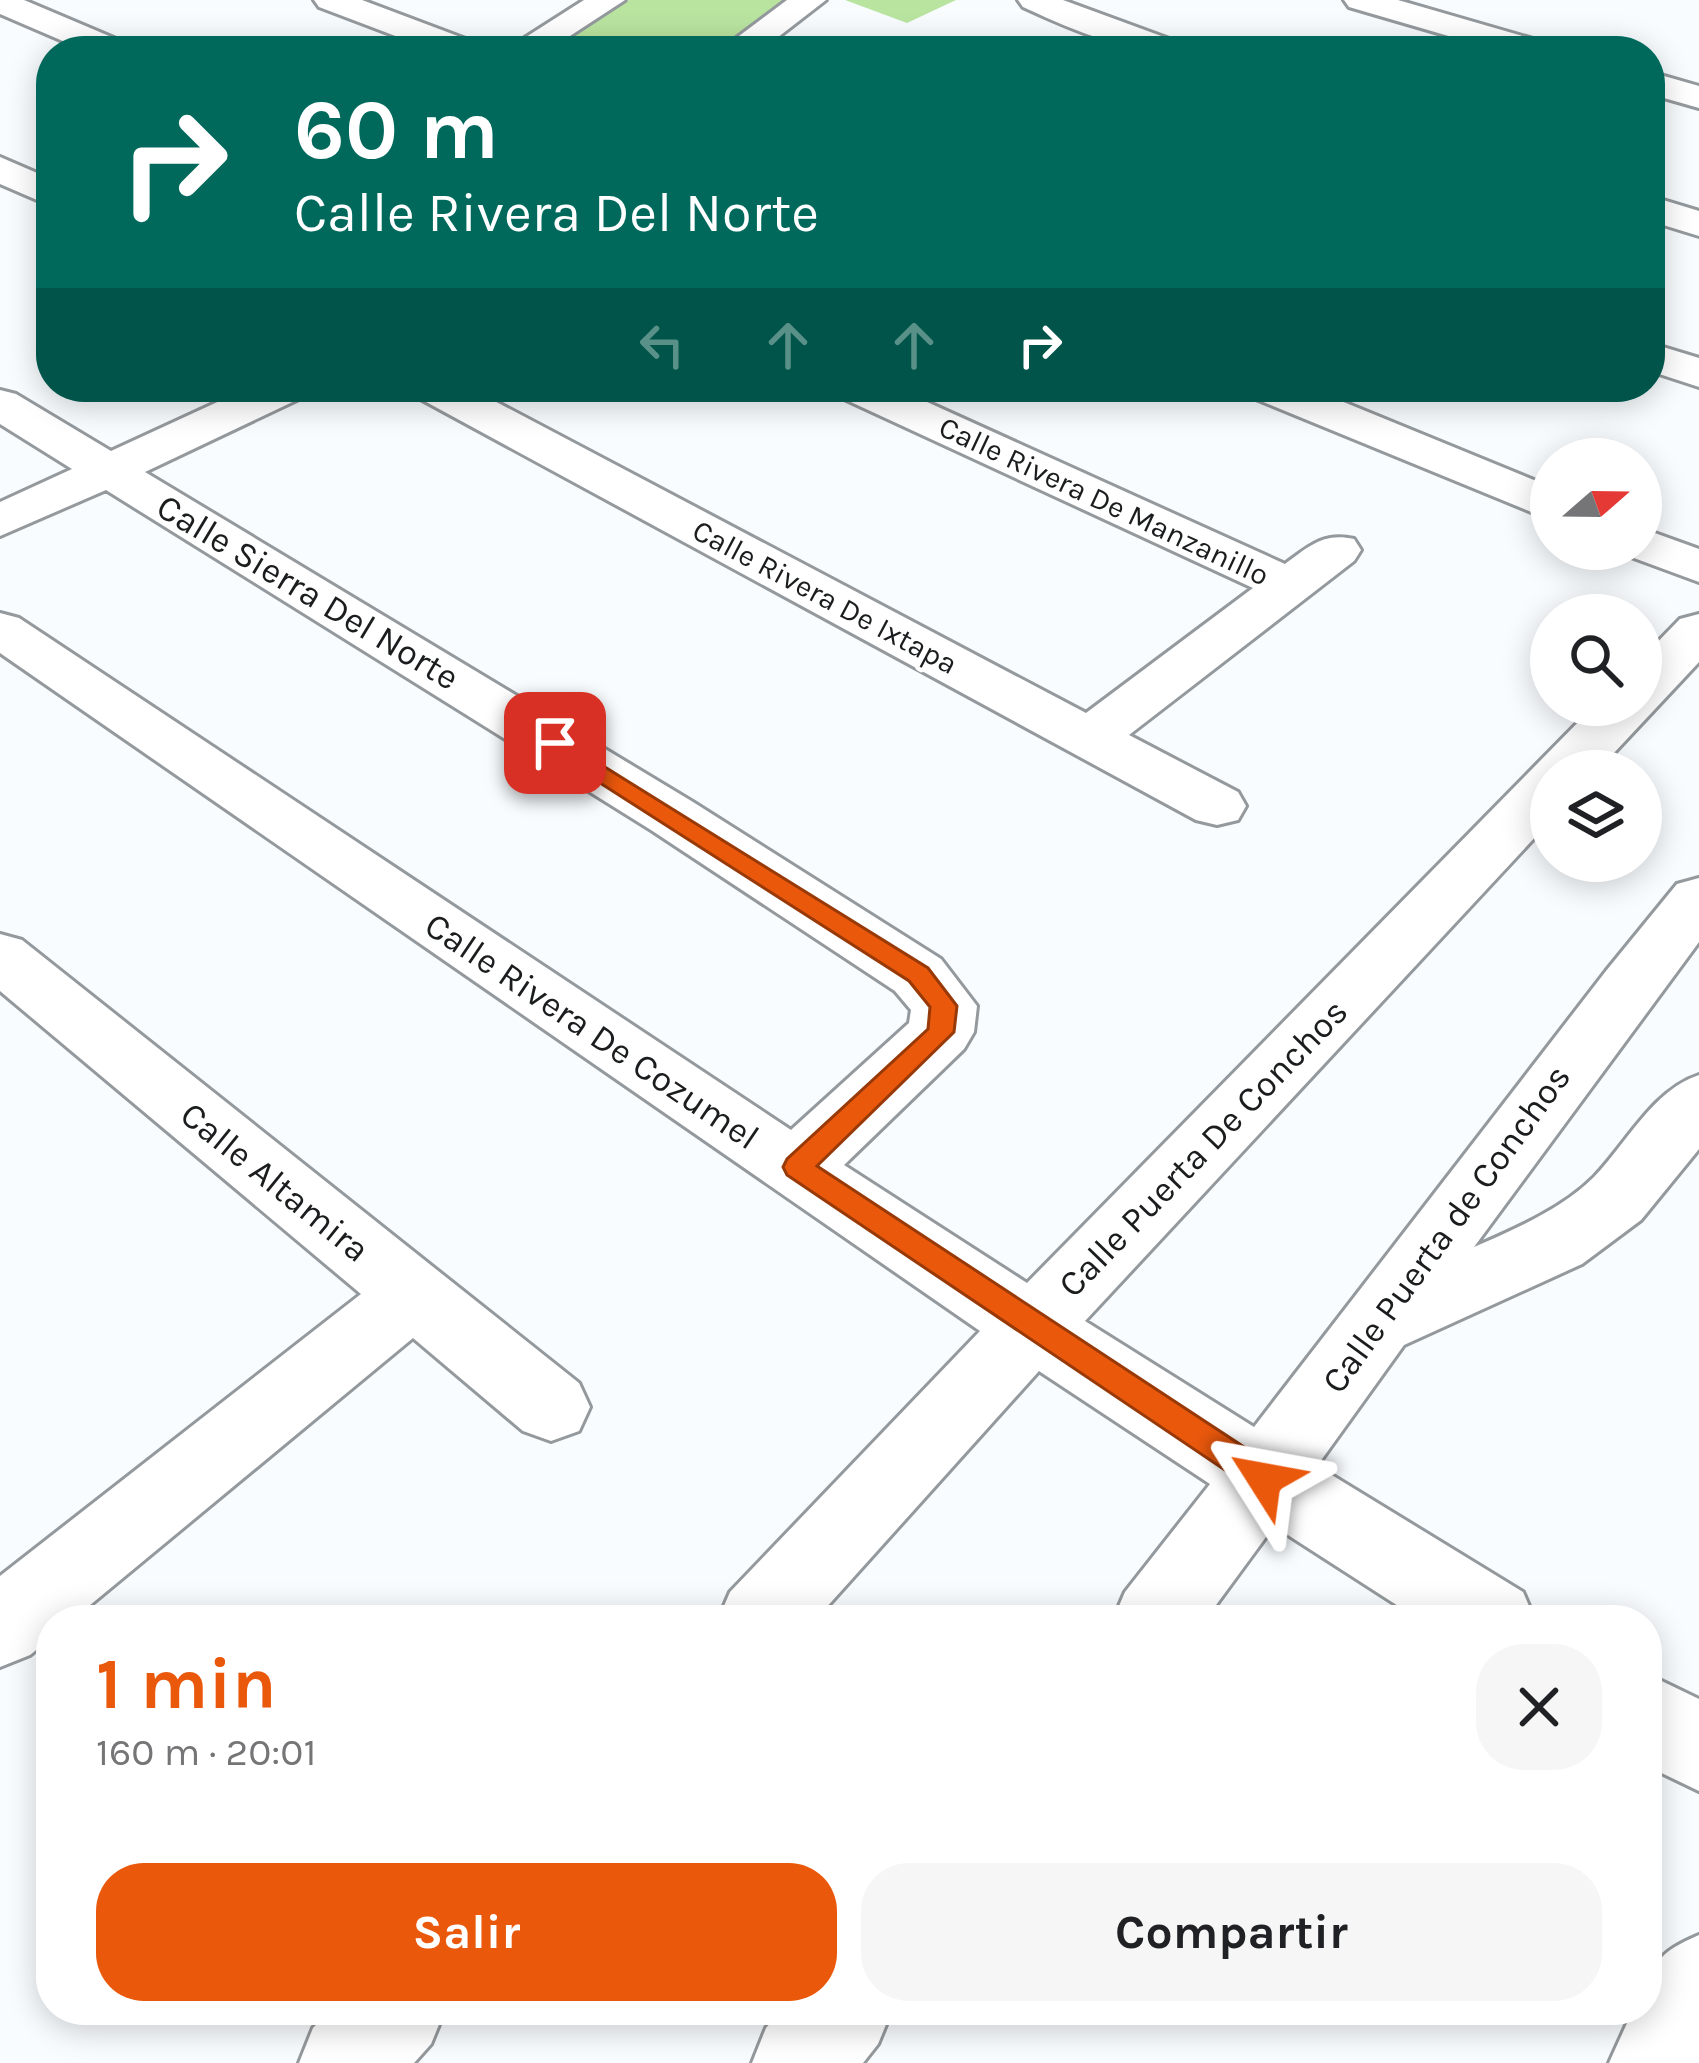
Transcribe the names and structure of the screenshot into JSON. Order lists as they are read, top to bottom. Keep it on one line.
{"streets":{"street":["Calle Rivera De Manzanillo","Calle Sierra Del Norte","Calle Rivera De Ixtapa","Calle Rivera De Cozumel","Calle Puerta De Conchos","Calle Altamira","Calle Puerta de Conchos"]},"crossings":[["Calle Sierra Del Norte","Calle Rivera De Cozumel"],["Calle Rivera De Cozumel","Calle Puerta De Conchos"],["Calle Rivera De Cozumel","Calle Puerta de Conchos"]],"north":"right","page":{"turn":["60 m","Calle Rivera Del Norte"],"heading":["1 min","160 m · 20:01"],"buttons":["Salir","Compartir"]}}
